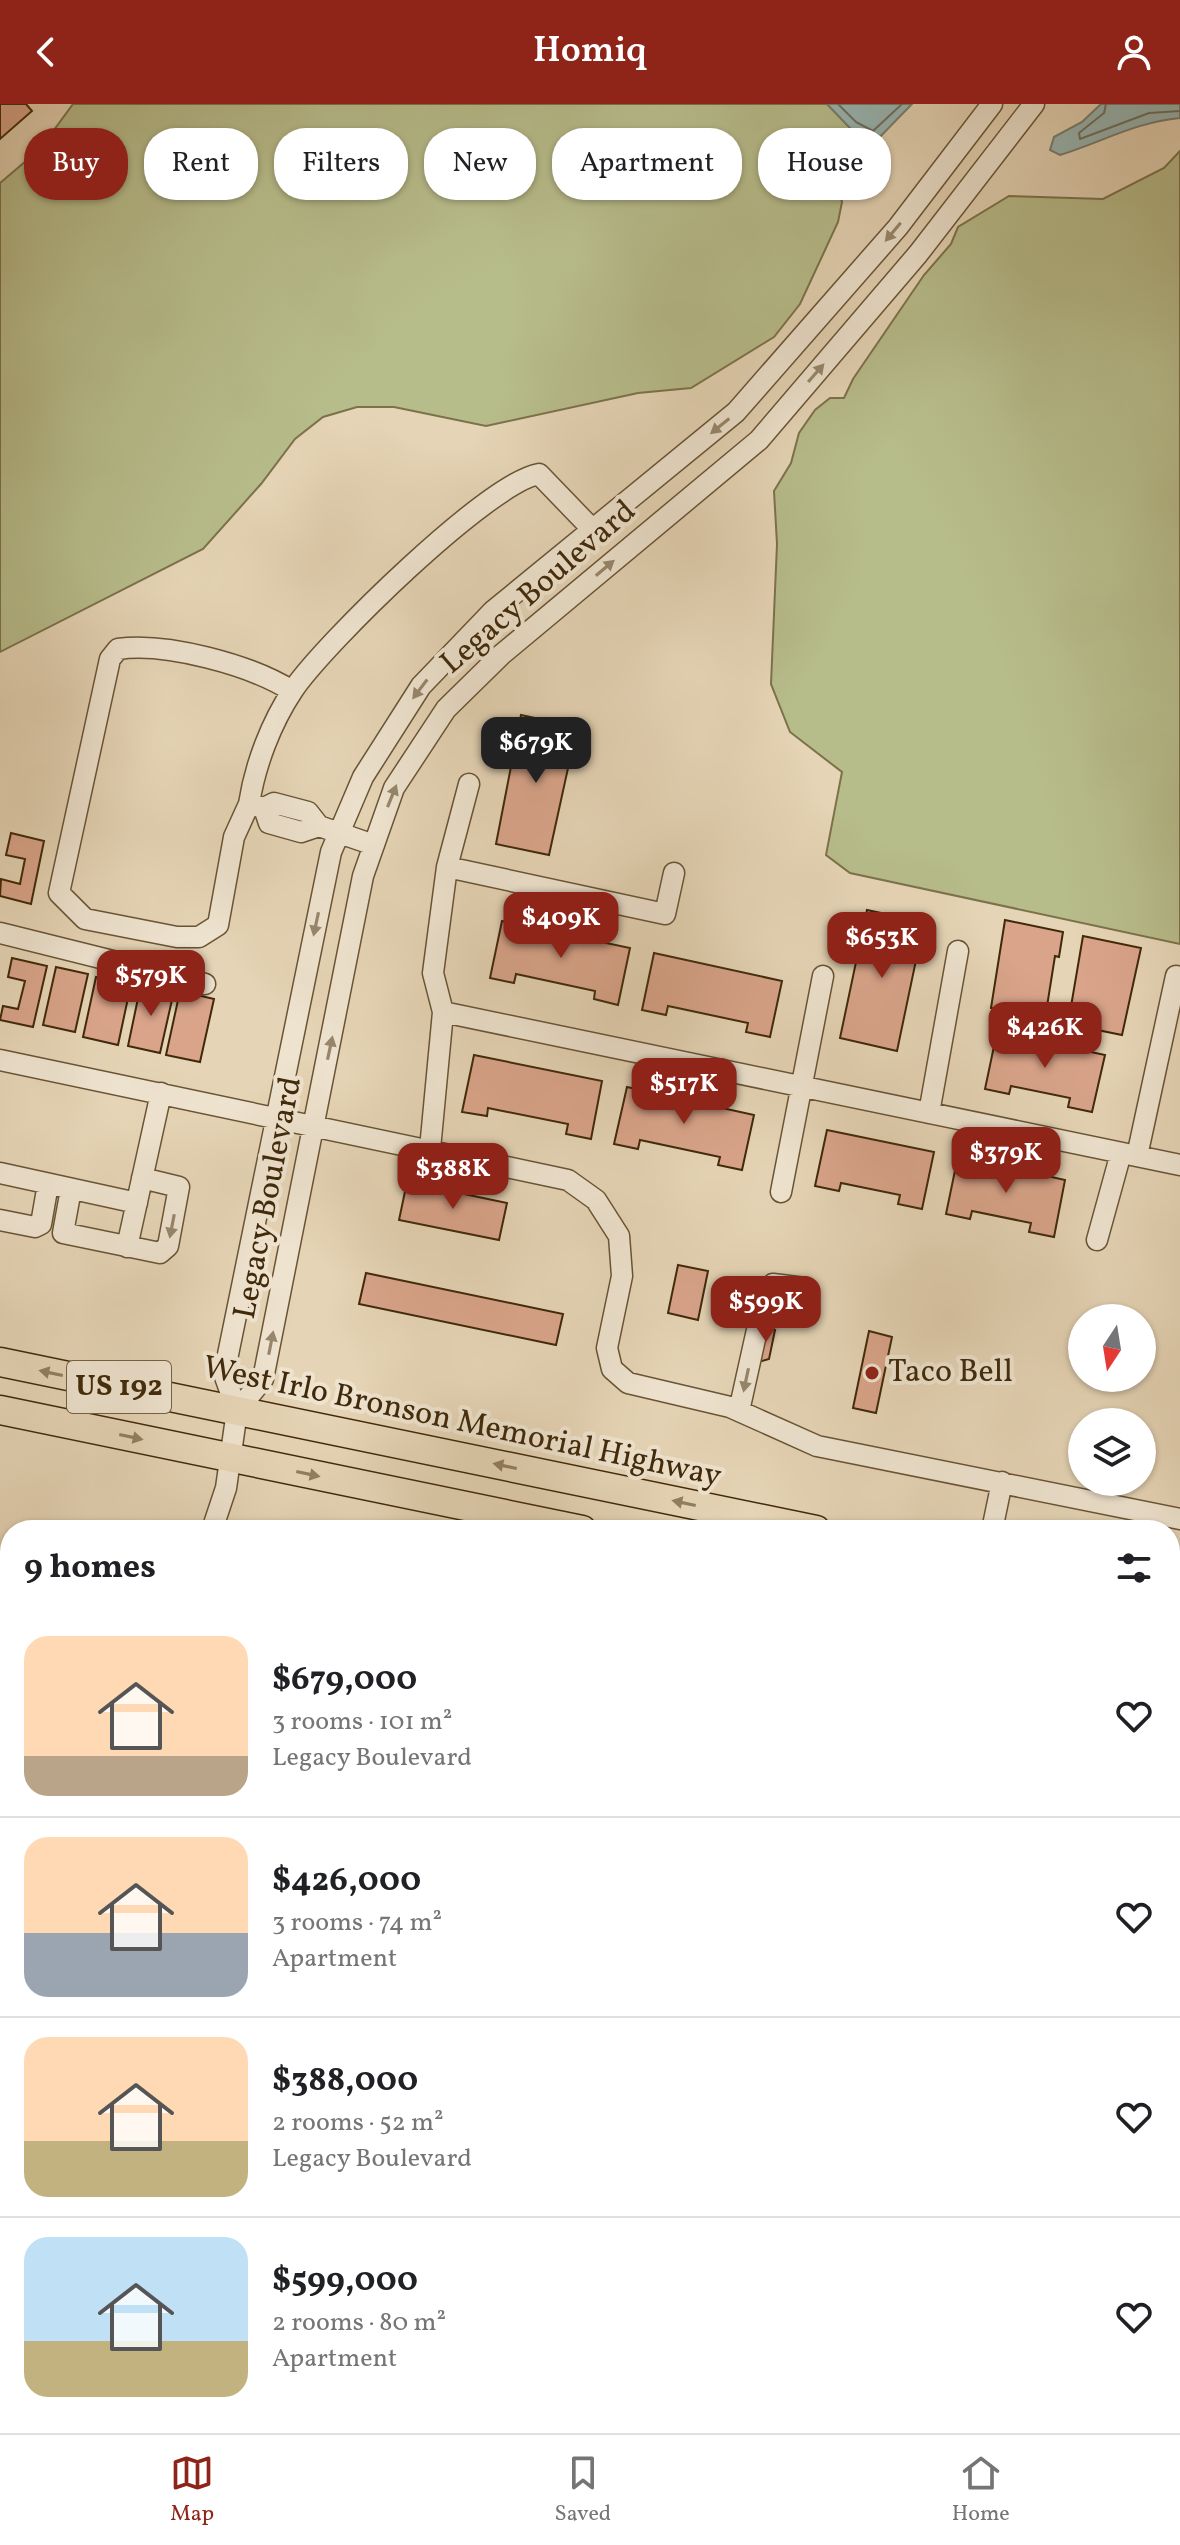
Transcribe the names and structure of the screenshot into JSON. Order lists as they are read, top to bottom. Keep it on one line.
{"streets":{"highway":["US 192","West Irlo Bronson Memorial Highway"],"street":["Legacy Boulevard"]},"crossings":[["Legacy Boulevard","West Irlo Bronson Memorial Highway"]],"places":["Taco Bell"],"north":"bottom","page":{"header":"Homiq","chip":["Buy","Rent","Filters","New","Apartment","House"],"price":["$679K","$409K","$653K","$579K","$426K","$517K","$379K","$388K","$599K"],"heading":"9 homes","list":[{"name":"$679,000","note":"3 rooms · 101 m² · Legacy Boulevard"},{"name":"$426,000","note":"3 rooms · 74 m² · Apartment"},{"name":"$388,000","note":"2 rooms · 52 m² · Legacy Boulevard"},{"name":"$599,000","note":"2 rooms · 80 m² · Apartment"}],"tabs":["Map","Saved","Home"]}}
